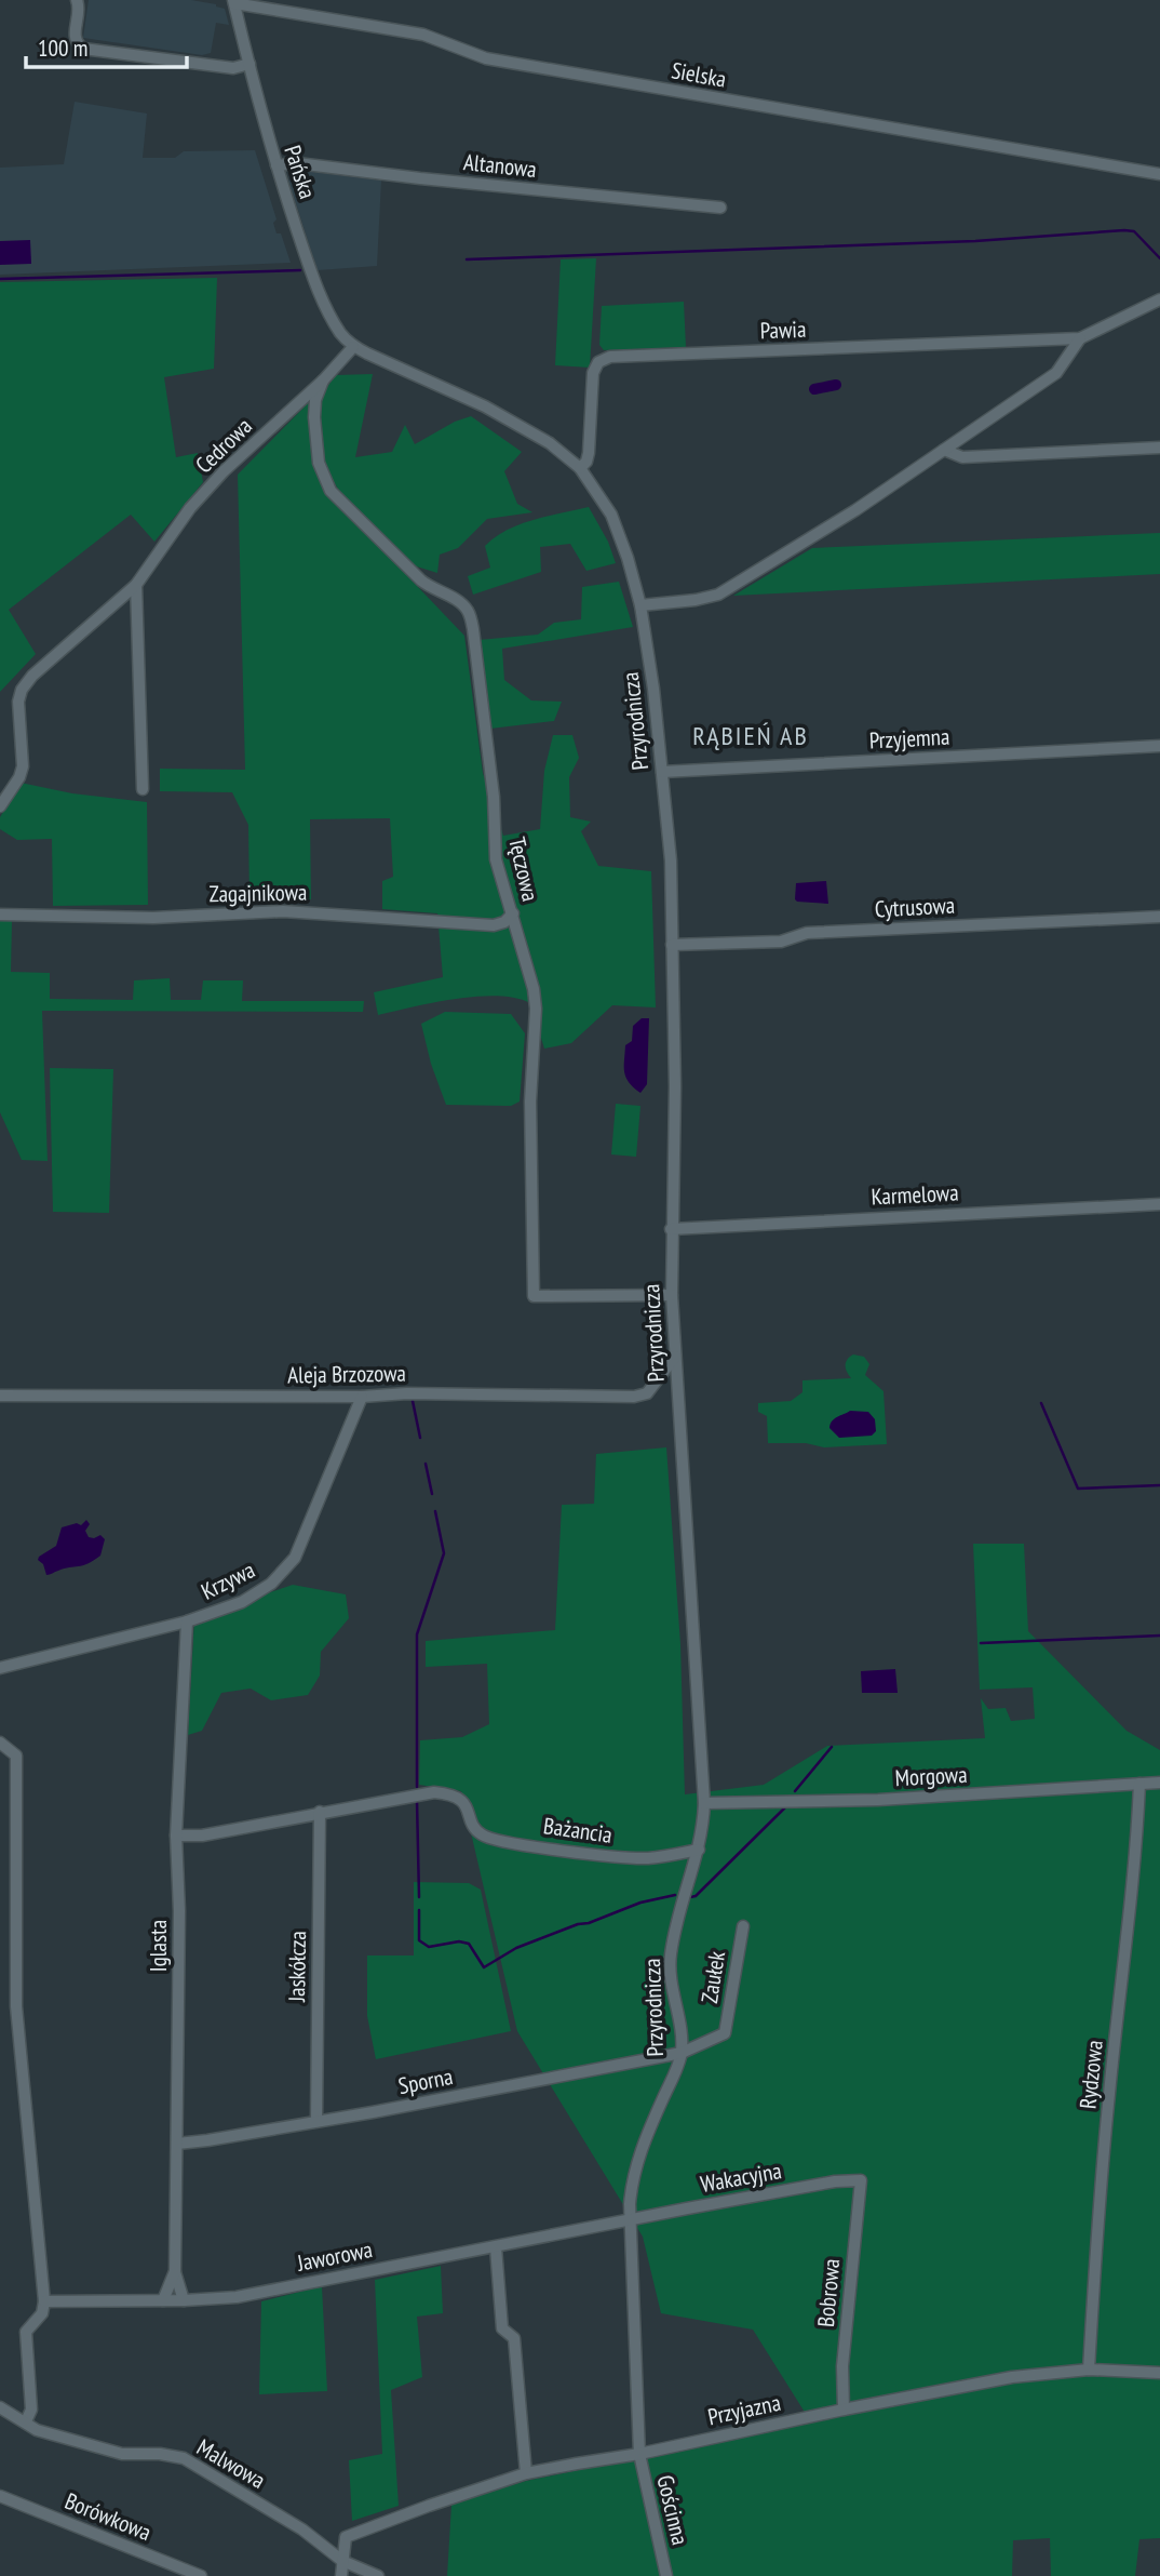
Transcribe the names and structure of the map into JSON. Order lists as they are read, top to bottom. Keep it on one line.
{"streets":{"street":["Sielska","Altanowa","Pańska","Pawia","Cedrowa","Przyrodnicza","Przyjemna","Tęczowa","Zagajnikowa","Cytrusowa","Karmelowa","Aleja Brzozowa","Krzywa","Morgowa","Bażancia","Iglasta","Jaskółcza","Zaułek","Rydzowa","Sporna","Wakacyjna","Jaworowa","Bobrowa","Przyjazna","Malwowa","Gościnna","Borówkowa"]},"crossings":[["Sielska","Pańska"],["Altanowa","Pańska"],["Pańska","Cedrowa"],["Pańska","Przyrodnicza"],["Pawia","Przyrodnicza"],["Cedrowa","Przyrodnicza"],["Cedrowa","Tęczowa"],["Przyrodnicza","Przyjemna"],["Przyrodnicza","Tęczowa"],["Przyrodnicza","Cytrusowa"],["Przyrodnicza","Karmelowa"],["Przyrodnicza","Aleja Brzozowa"],["Przyrodnicza","Morgowa"],["Przyrodnicza","Bażancia"],["Przyrodnicza","Zaułek"],["Przyrodnicza","Sporna"],["Przyrodnicza","Wakacyjna"],["Przyrodnicza","Jaworowa"],["Przyrodnicza","Przyjazna"],["Przyrodnicza","Gościnna"],["Tęczowa","Zagajnikowa"],["Aleja Brzozowa","Krzywa"],["Krzywa","Iglasta"],["Morgowa","Rydzowa"],["Bażancia","Jaskółcza"],["Iglasta","Sporna"],["Iglasta","Jaworowa"],["Jaskółcza","Sporna"],["Zaułek","Sporna"],["Rydzowa","Przyjazna"],["Wakacyjna","Jaworowa"],["Wakacyjna","Bobrowa"],["Bobrowa","Przyjazna"],["Przyjazna","Malwowa"],["Przyjazna","Gościnna"]],"districts":["RĄBIEŃ AB"],"scale_bar":"100 m"}
